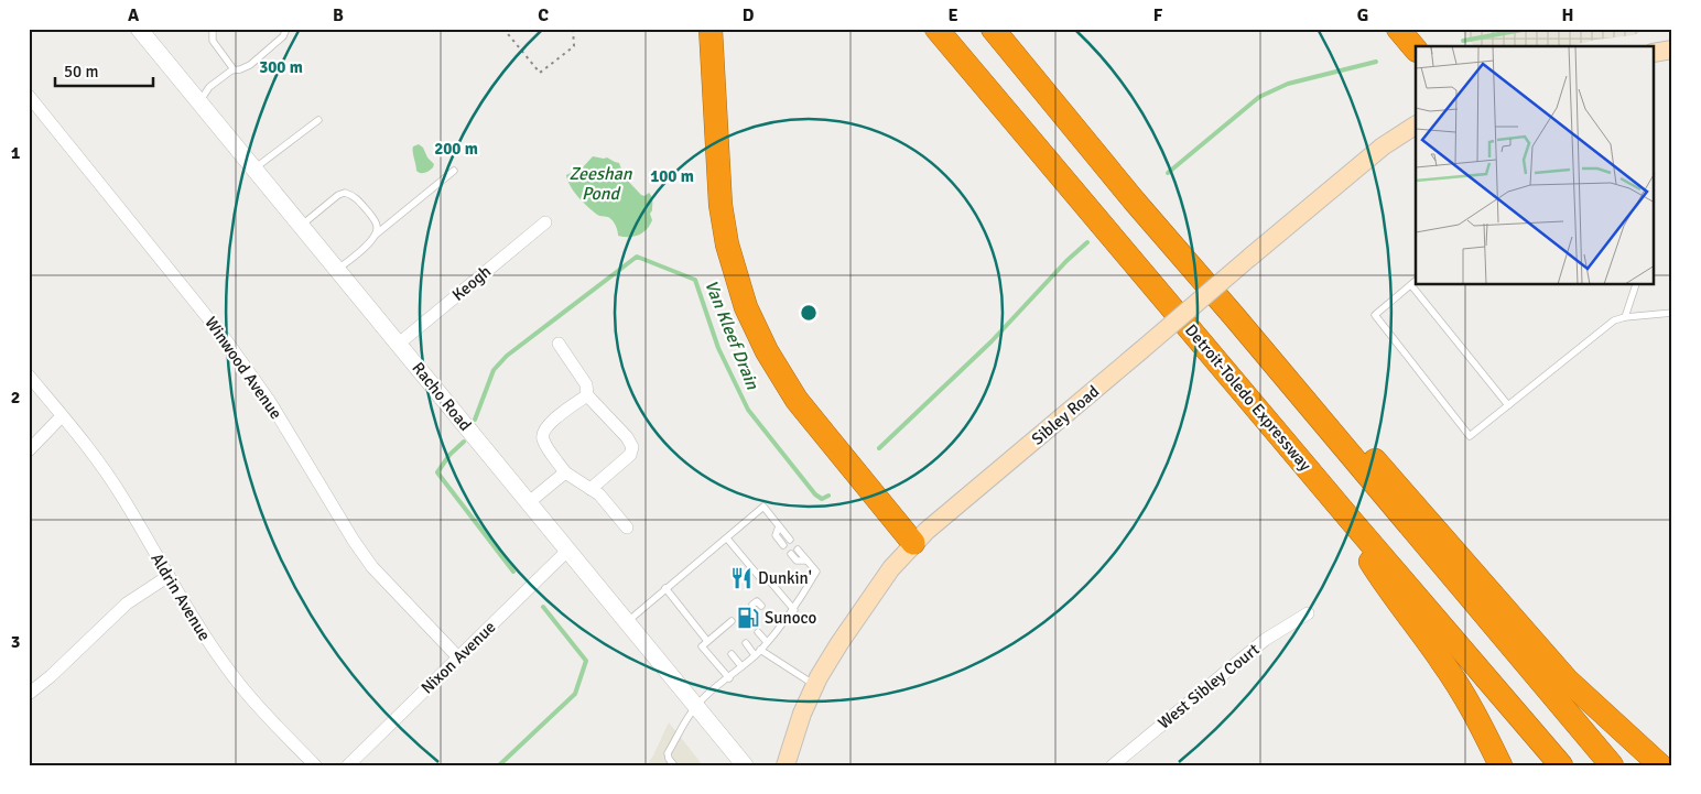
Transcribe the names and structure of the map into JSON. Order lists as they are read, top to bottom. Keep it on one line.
{"streets":{"highway":["Detroit-Toledo Expressway"],"main road":["Sibley Road"],"street":["Keogh","Winwood Avenue","Racho Road","Aldrin Avenue","Nixon Avenue","West Sibley Court"]},"crossings":[["Keogh","Racho Road"],["Winwood Avenue","Nixon Avenue"],["Racho Road","Nixon Avenue"]],"water":["Zeeshan Pond","Van Kleef Drain"],"places":{"restaurant":["Dunkin'"],"fuel station":["Sunoco"]},"scale_bar":"50 m","grid":{"columns":["A","B","C","D","E","F","G","H"],"rows":["1","2","3"]},"rings":["300 m","200 m","100 m"]}
